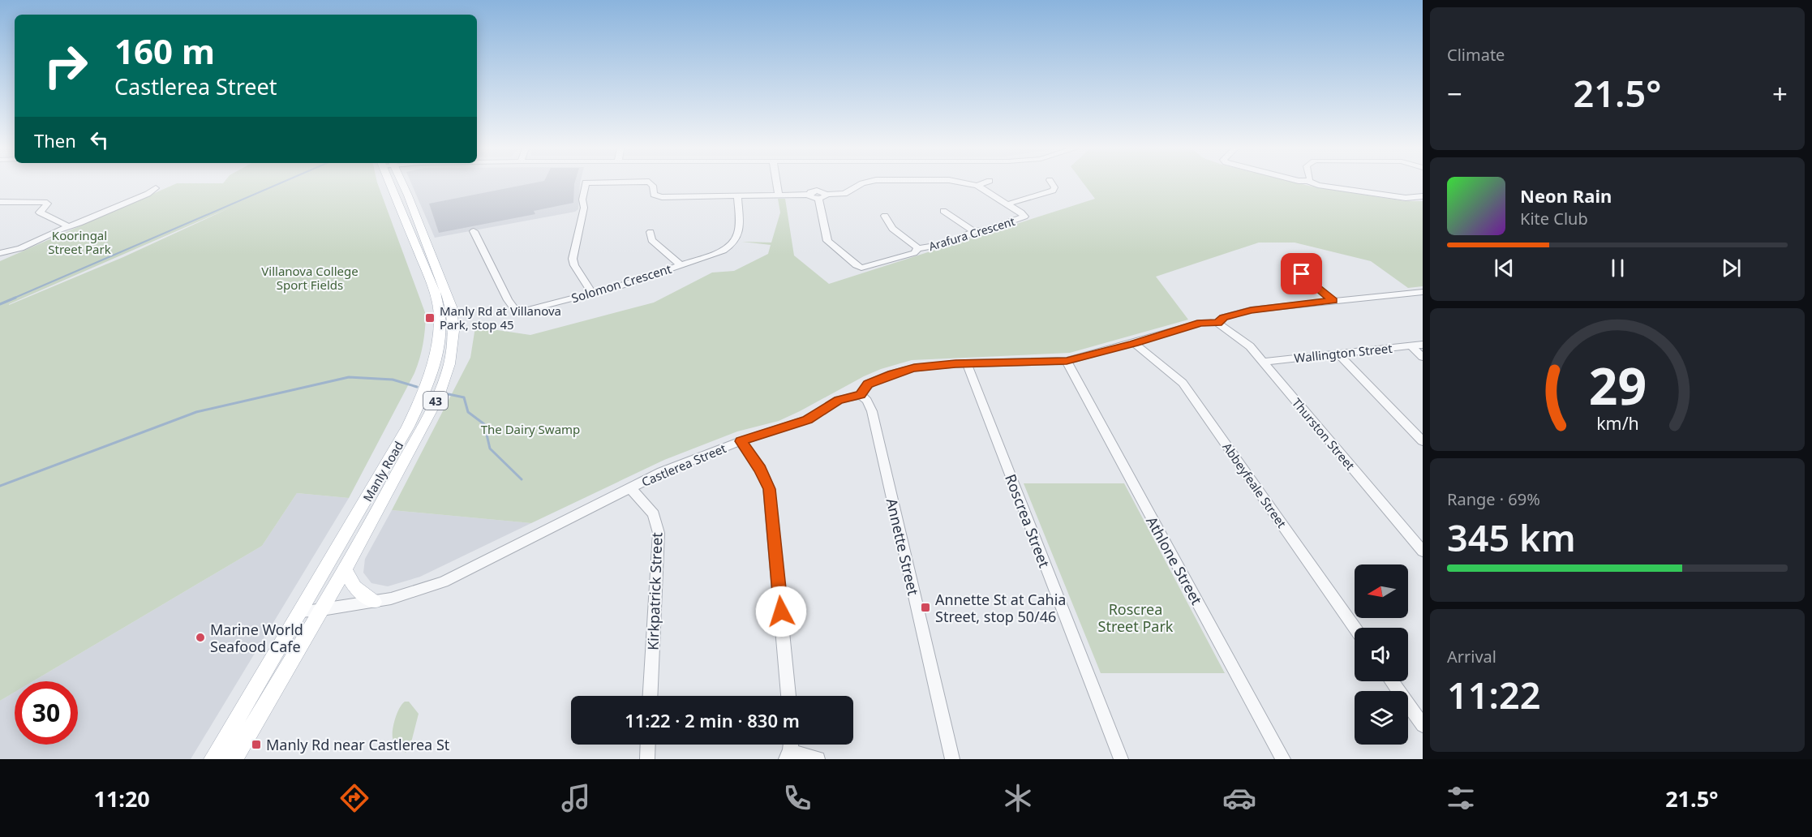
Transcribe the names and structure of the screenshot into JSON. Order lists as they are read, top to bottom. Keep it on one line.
{"streets":{"main road":["43","Manly Road"],"street":["Arafura Crescent","Solomon Crescent","Wallington Street","Thurston Street","Castlerea Street","Abbeyfeale Street","Roscrea Street","Annette Street","Athlone Street","Kirkpatrick Street"]},"crossings":[["Wallington Street","Thurston Street"],["Thurston Street","Castlerea Street"],["Castlerea Street","Manly Road"],["Castlerea Street","Abbeyfeale Street"],["Castlerea Street","Roscrea Street"],["Castlerea Street","Annette Street"],["Castlerea Street","Athlone Street"],["Castlerea Street","Kirkpatrick Street"]],"parks":["Kooringal Street Park","Villanova College Sport Fields","The Dairy Swamp","Roscrea Street Park"],"places":{"transit":["Manly Rd at Villanova Park, stop 45","Annette St at Cahia Street, stop 50/46","Manly Rd near Castlerea St"],"other":["Marine World Seafood Cafe"]},"north":"left","page":{"tile":["Climate",["Range · 69%","345 km"],["Arrival","11:22"]],"turn":["160 m","Castlerea Street"],"heat":["−","21.5°","+"],"then":"Then","song":["Neon Rain","Kite Club"],"limit":"30","trip":"11:22 · 2 min · 830 m","tabs":["11:20","21.5°"],"gauge":["29","km/h"]}}
